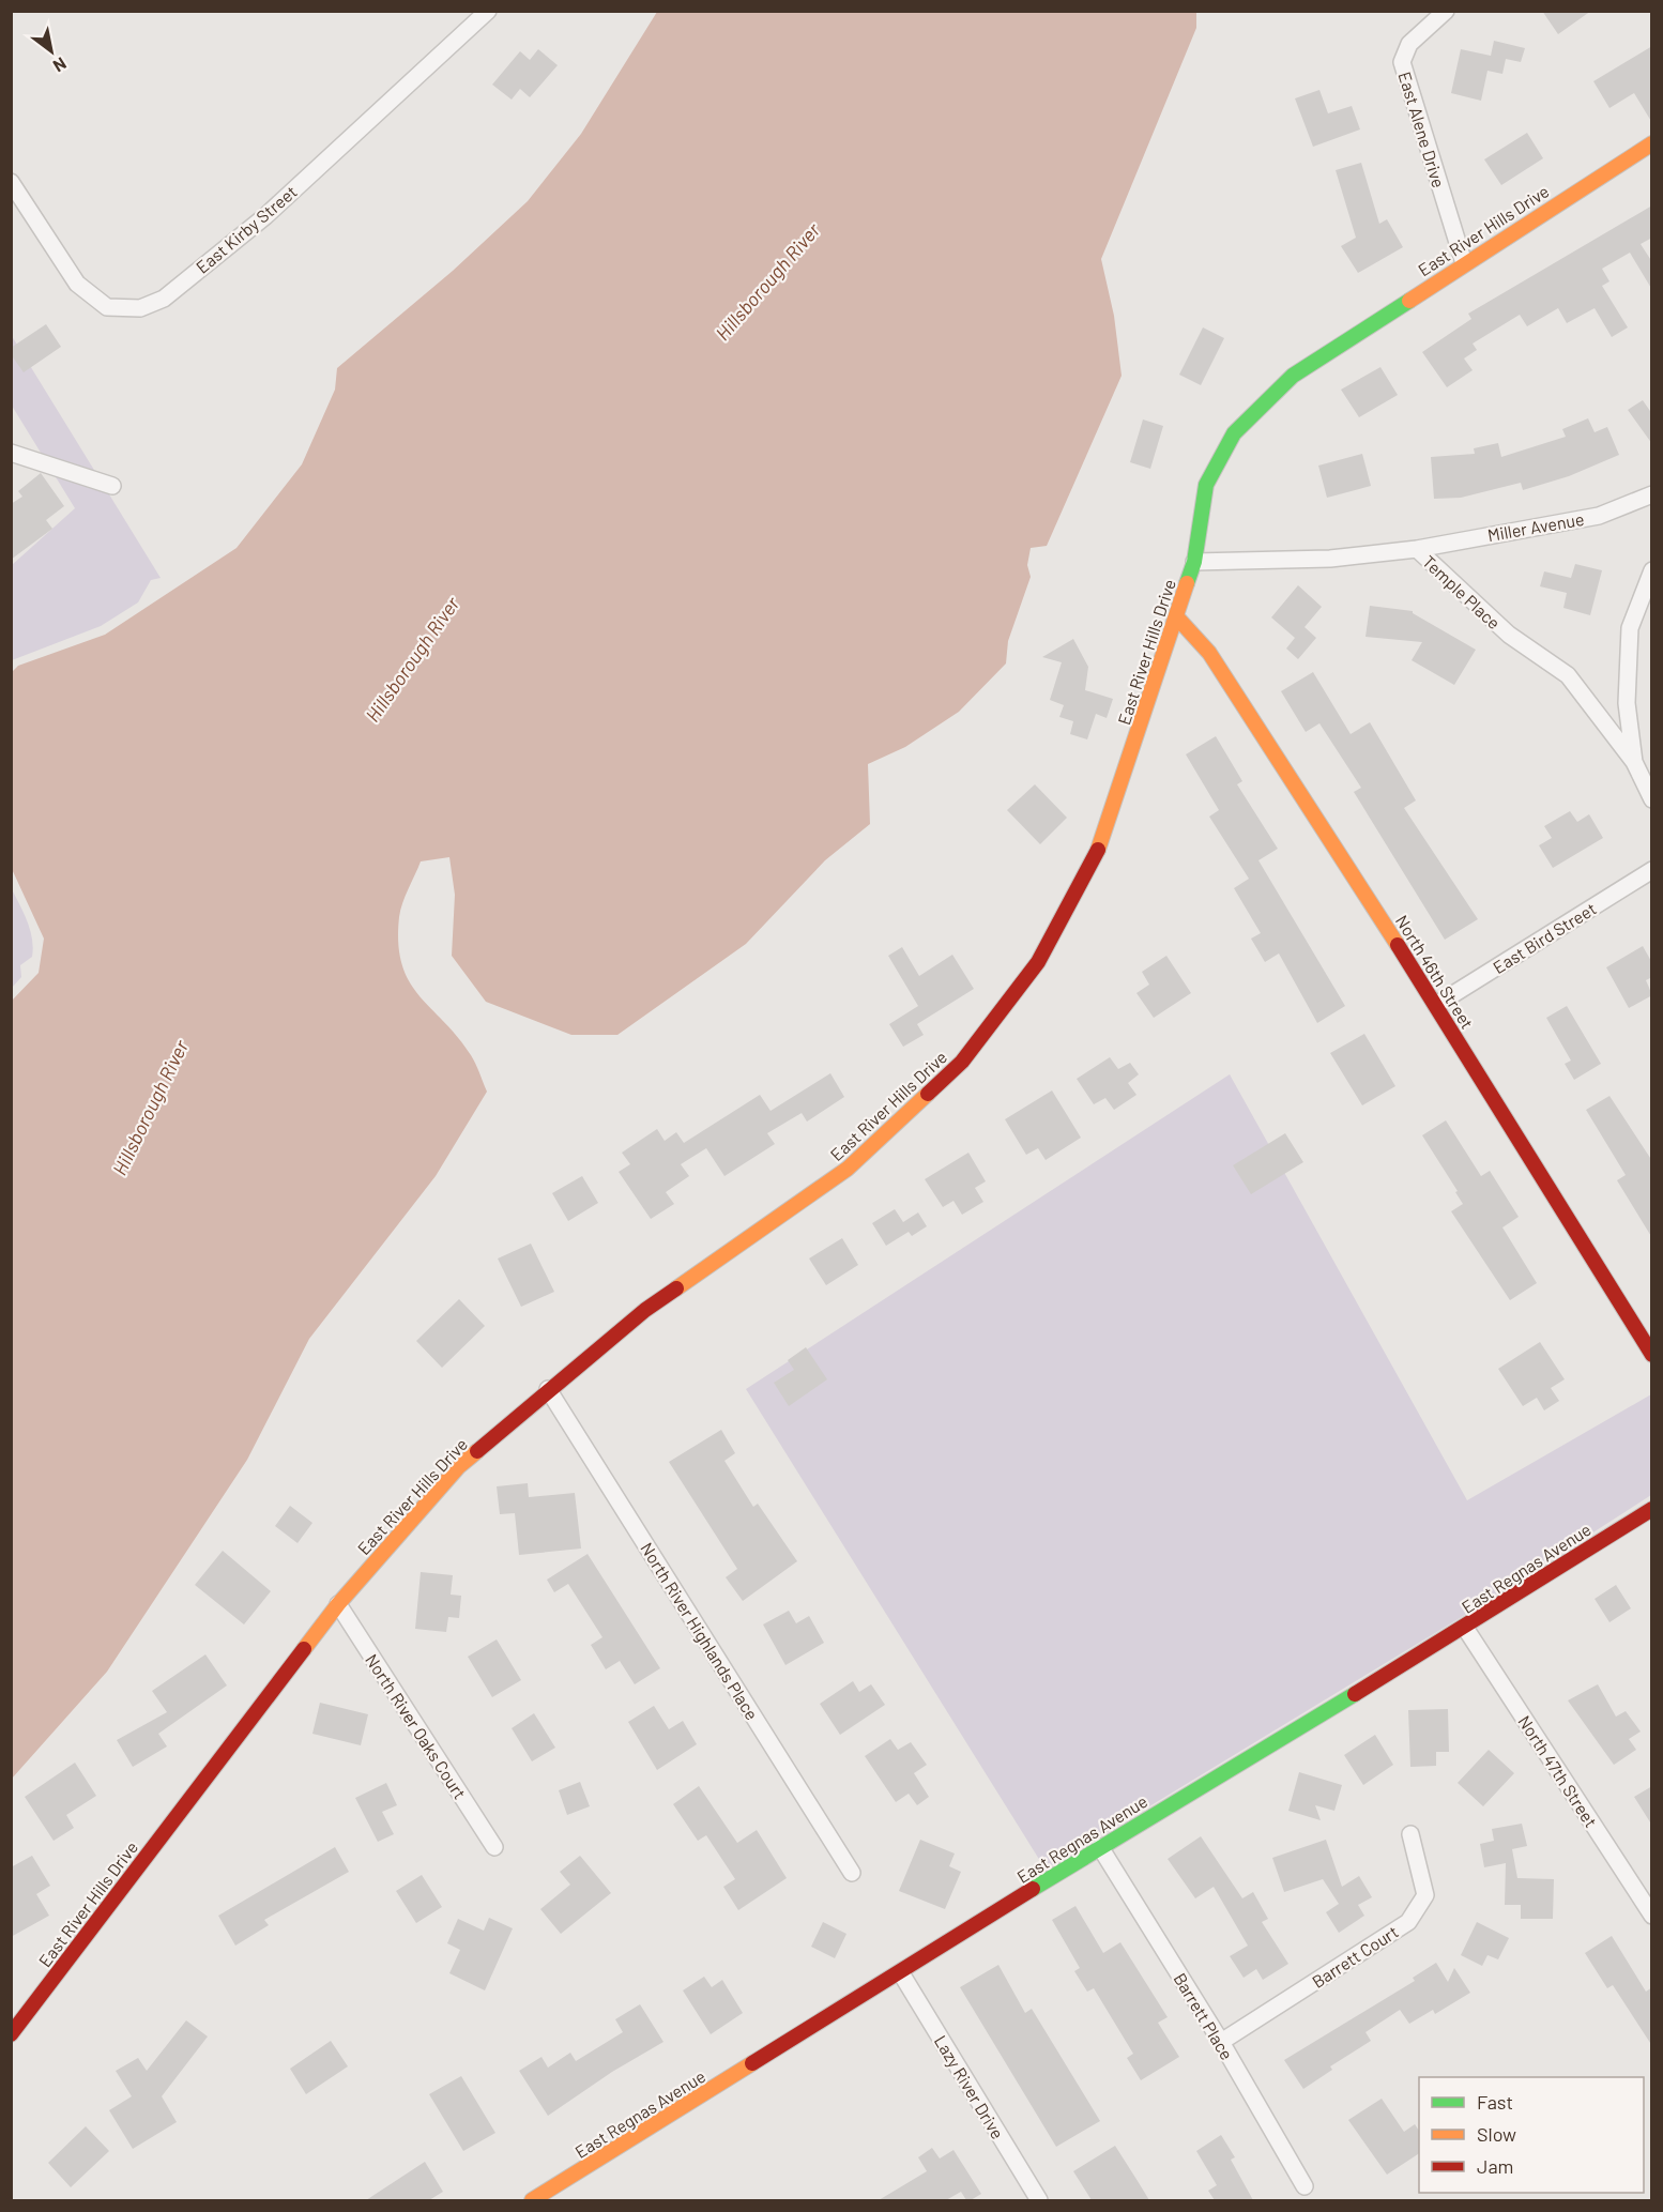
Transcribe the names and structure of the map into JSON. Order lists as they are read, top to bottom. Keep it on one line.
{"streets":{"street":["East Alene Drive","East Kirby Street","East River Hills Drive","Miller Avenue","Temple Place","East Bird Street","North 46th Street","East Regnas Avenue","North River Highlands Place","North River Oaks Court","North 47th Street","Barrett Court","Barrett Place","Lazy River Drive"]},"crossings":[["East Alene Drive","East River Hills Drive"],["East River Hills Drive","Temple Place"],["East River Hills Drive","North 46th Street"],["East River Hills Drive","North River Highlands Place"],["East River Hills Drive","North River Oaks Court"],["Miller Avenue","Temple Place"],["East Bird Street","North 46th Street"],["East Regnas Avenue","North 47th Street"],["East Regnas Avenue","Barrett Place"],["East Regnas Avenue","Lazy River Drive"],["Barrett Court","Barrett Place"]],"water":["Hillsborough River"],"legend":["Fast","Slow","Jam"],"north":"bottom right"}
